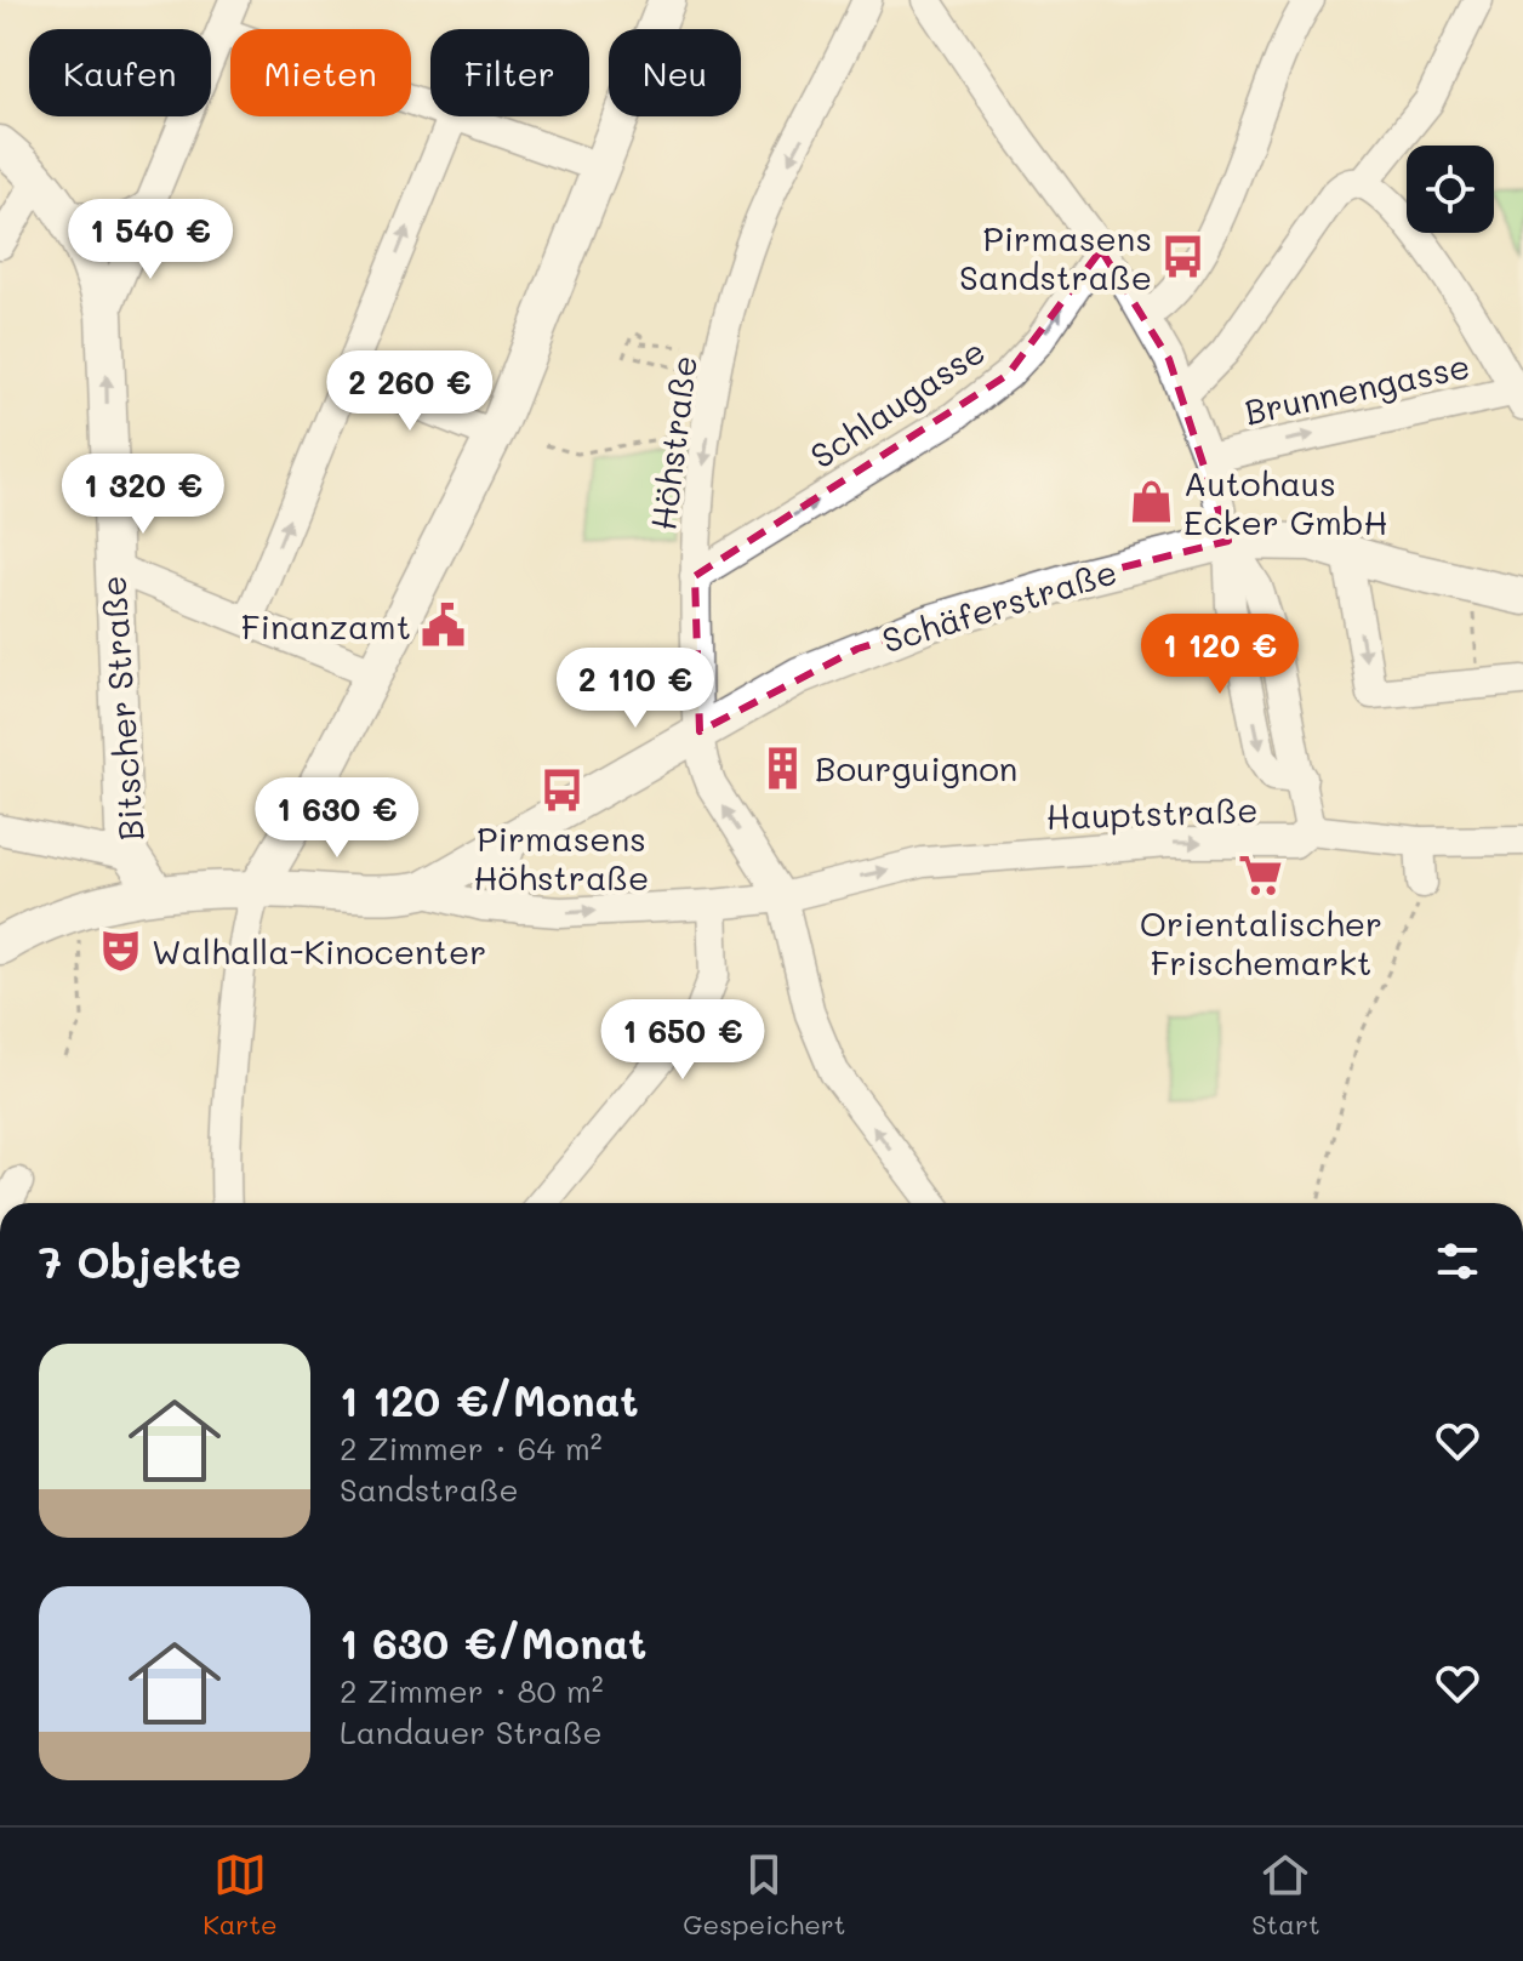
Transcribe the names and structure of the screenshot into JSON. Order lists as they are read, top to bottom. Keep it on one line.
{"streets":{"main road":["Schäferstraße","Bitscher Straße"],"street":["Brunnengasse","Schlaugasse","Höhstraße","Hauptstraße"]},"crossings":[["Schlaugasse","Höhstraße"],["Höhstraße","Schäferstraße"],["Höhstraße","Hauptstraße"],["Schäferstraße","Hauptstraße"]],"one_way":["Brunnengasse","Schlaugasse","Hauptstraße"],"places":{"bus stop":["Pirmasens Sandstraße","Pirmasens Höhstraße"],"shop":["Autohaus Ecker GmbH"],"public building":["Finanzamt"],"building":["Bourguignon"],"supermarket":["Orientalischer Frischemarkt"],"theatre":["Walhalla-Kinocenter"]},"page":{"chip":["Kaufen","Mieten","Filter","Neu"],"price":["1 540 €","2 260 €","1 320 €","1 120 €","2 110 €","1 630 €","1 650 €"],"heading":"7 Objekte","list":[{"name":"1 120 €/Monat","note":"2 Zimmer · 64 m² · Sandstraße"},{"name":"1 630 €/Monat","note":"2 Zimmer · 80 m² · Landauer Straße"}],"tabs":["Karte","Gespeichert","Start"]}}
